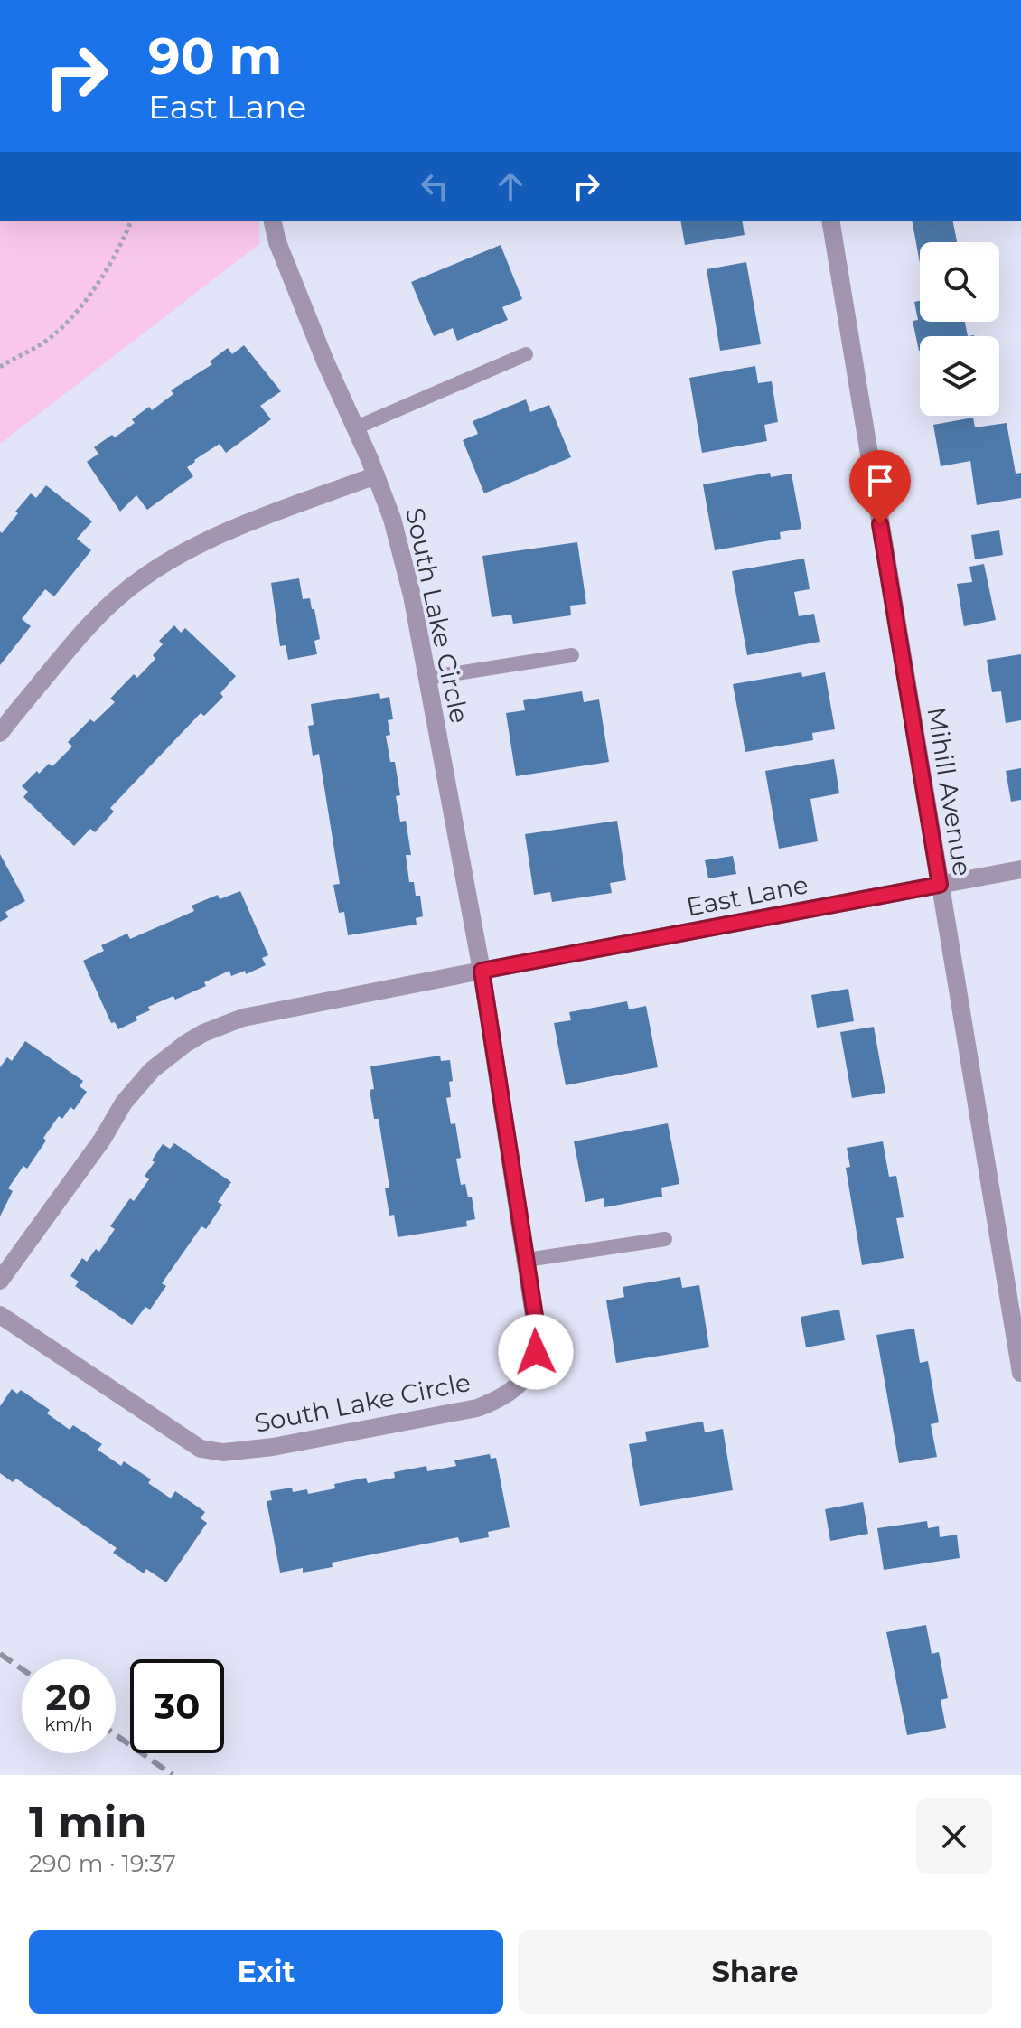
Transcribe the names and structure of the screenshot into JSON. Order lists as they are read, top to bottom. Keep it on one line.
{"streets":{"street":["South Lake Circle","Mihill Avenue","East Lane"]},"crossings":[["South Lake Circle","East Lane"],["Mihill Avenue","East Lane"]],"page":{"turn":["90 m","East Lane"],"speed":"20 km/h","limit":"30","heading":["1 min","290 m · 19:37"],"buttons":["Exit","Share"]}}
